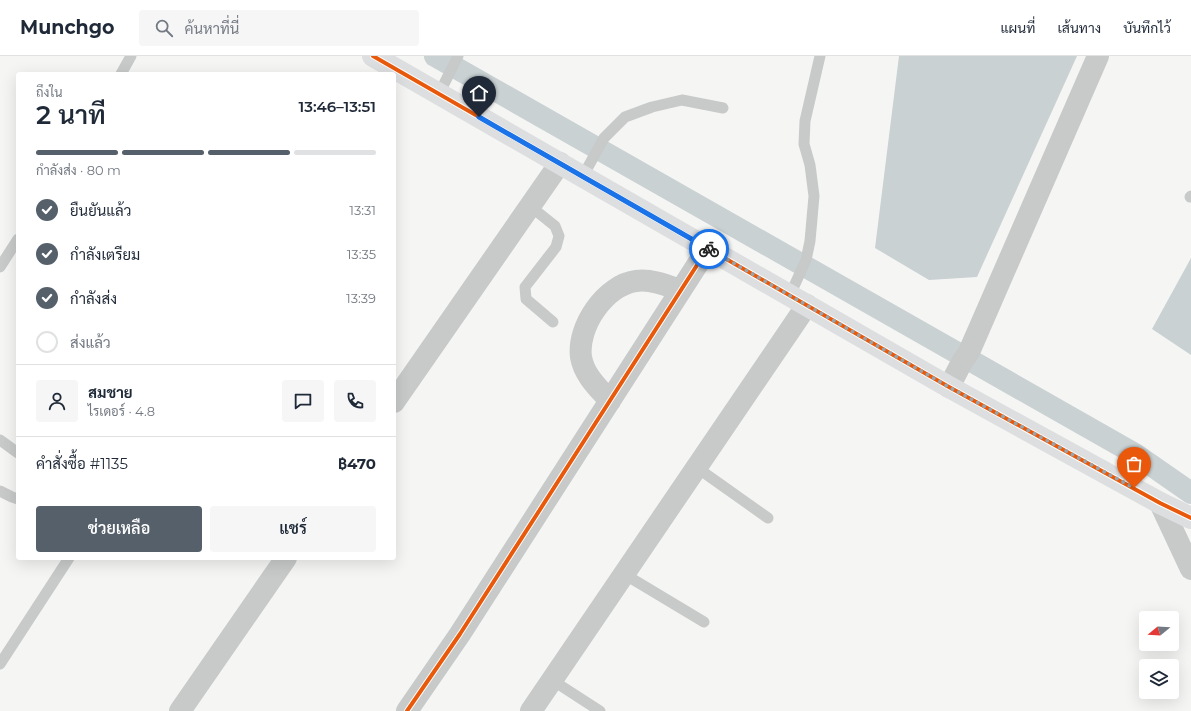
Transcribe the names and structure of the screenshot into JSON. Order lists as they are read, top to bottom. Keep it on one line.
{"north":"left","page":{"header":"Munchgo","search":"ค้นหาที่นี่","nav":["แผนที่","เส้นทาง","บันทึกไว้"],"heading":["2 นาที","ถึงใน","13:46–13:51"],"panel":["สมชาย","ไรเดอร์ · 4.8","คำสั่งซื้อ #1135","฿470"],"bar":"กำลังส่ง · 80 m","list":[["ยืนยันแล้ว","13:31"],["กำลังเตรียม","13:35"],["กำลังส่ง","13:39"],"ส่งแล้ว"],"buttons":["ช่วยเหลือ","แชร์"]}}
